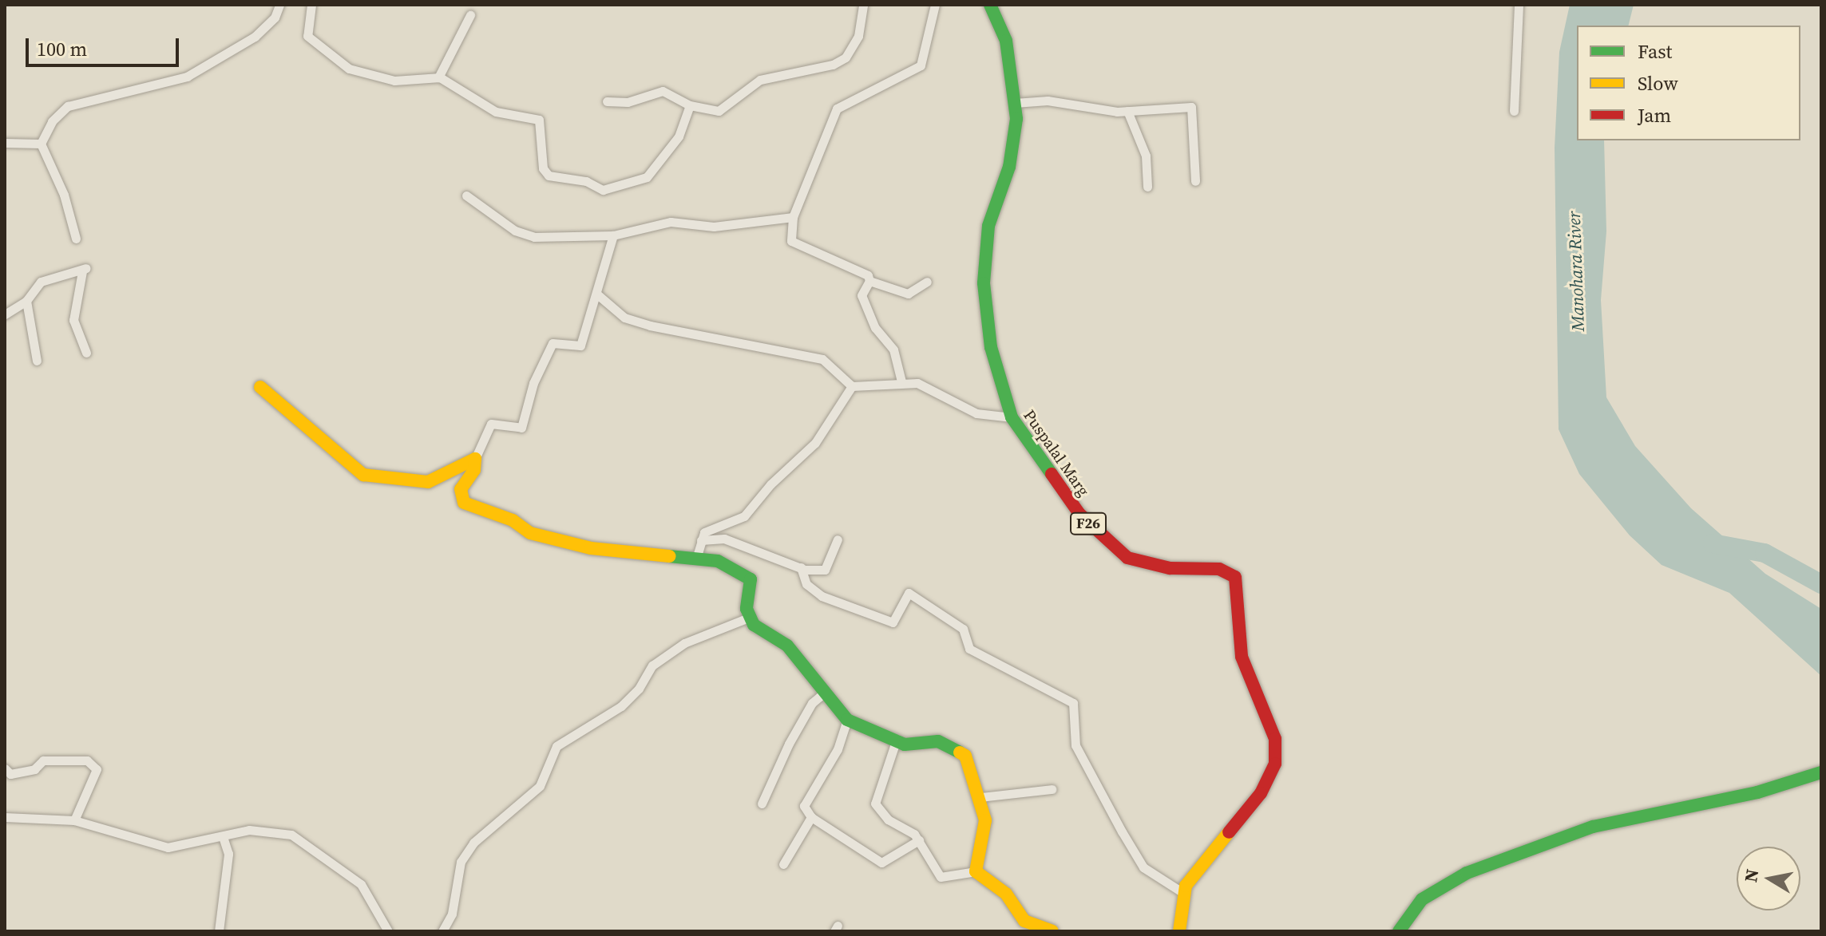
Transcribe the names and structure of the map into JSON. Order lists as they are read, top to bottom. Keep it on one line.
{"streets":{"street":["Puspalal Marg","F26"]},"water":["Manohara River"],"legend":["Fast","Slow","Jam"],"scale_bar":"100 m","north":"left"}
